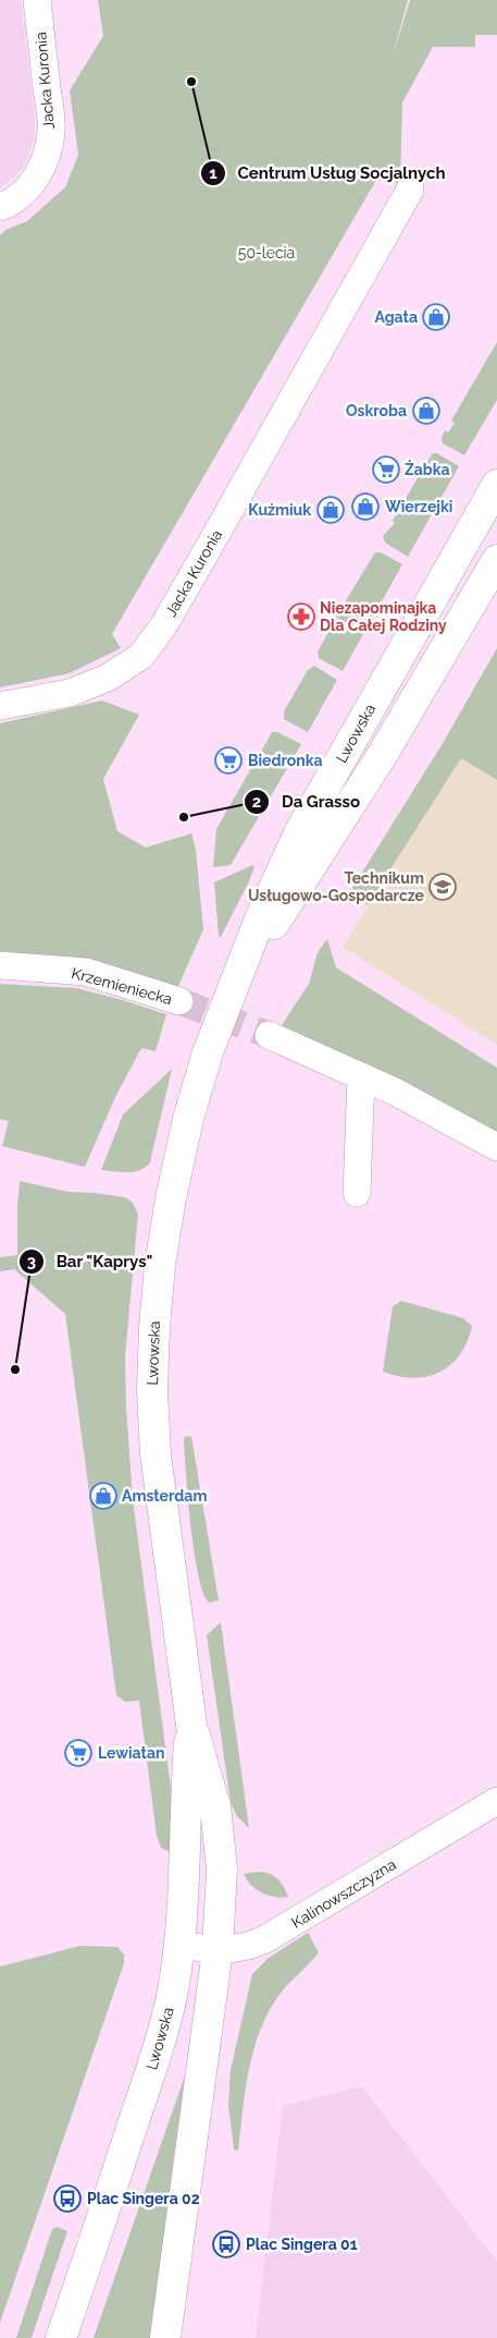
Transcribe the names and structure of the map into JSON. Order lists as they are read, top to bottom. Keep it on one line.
{"streets":{"street":["Jacka Kuronia","Lwowska","Krzemieniecka","Kalinowszczyzna"]},"crossings":[["Lwowska","Kalinowszczyzna"]],"parks":["50-lecia"],"places":{"other":["Centrum Usług Socjalnych","Da Grasso","Bar \"Kaprys\""],"shop":["Agata","Oskroba","Wierzejki","Kuźmiuk","Amsterdam"],"supermarket":["Żabka","Biedronka","Lewiatan"],"pharmacy":["Niezapominajka Dla Całej Rodziny"],"school or university":["Technikum Usługowo-Gospodarcze"],"bus stop":["Plac Singera 02","Plac Singera 01"]}}
